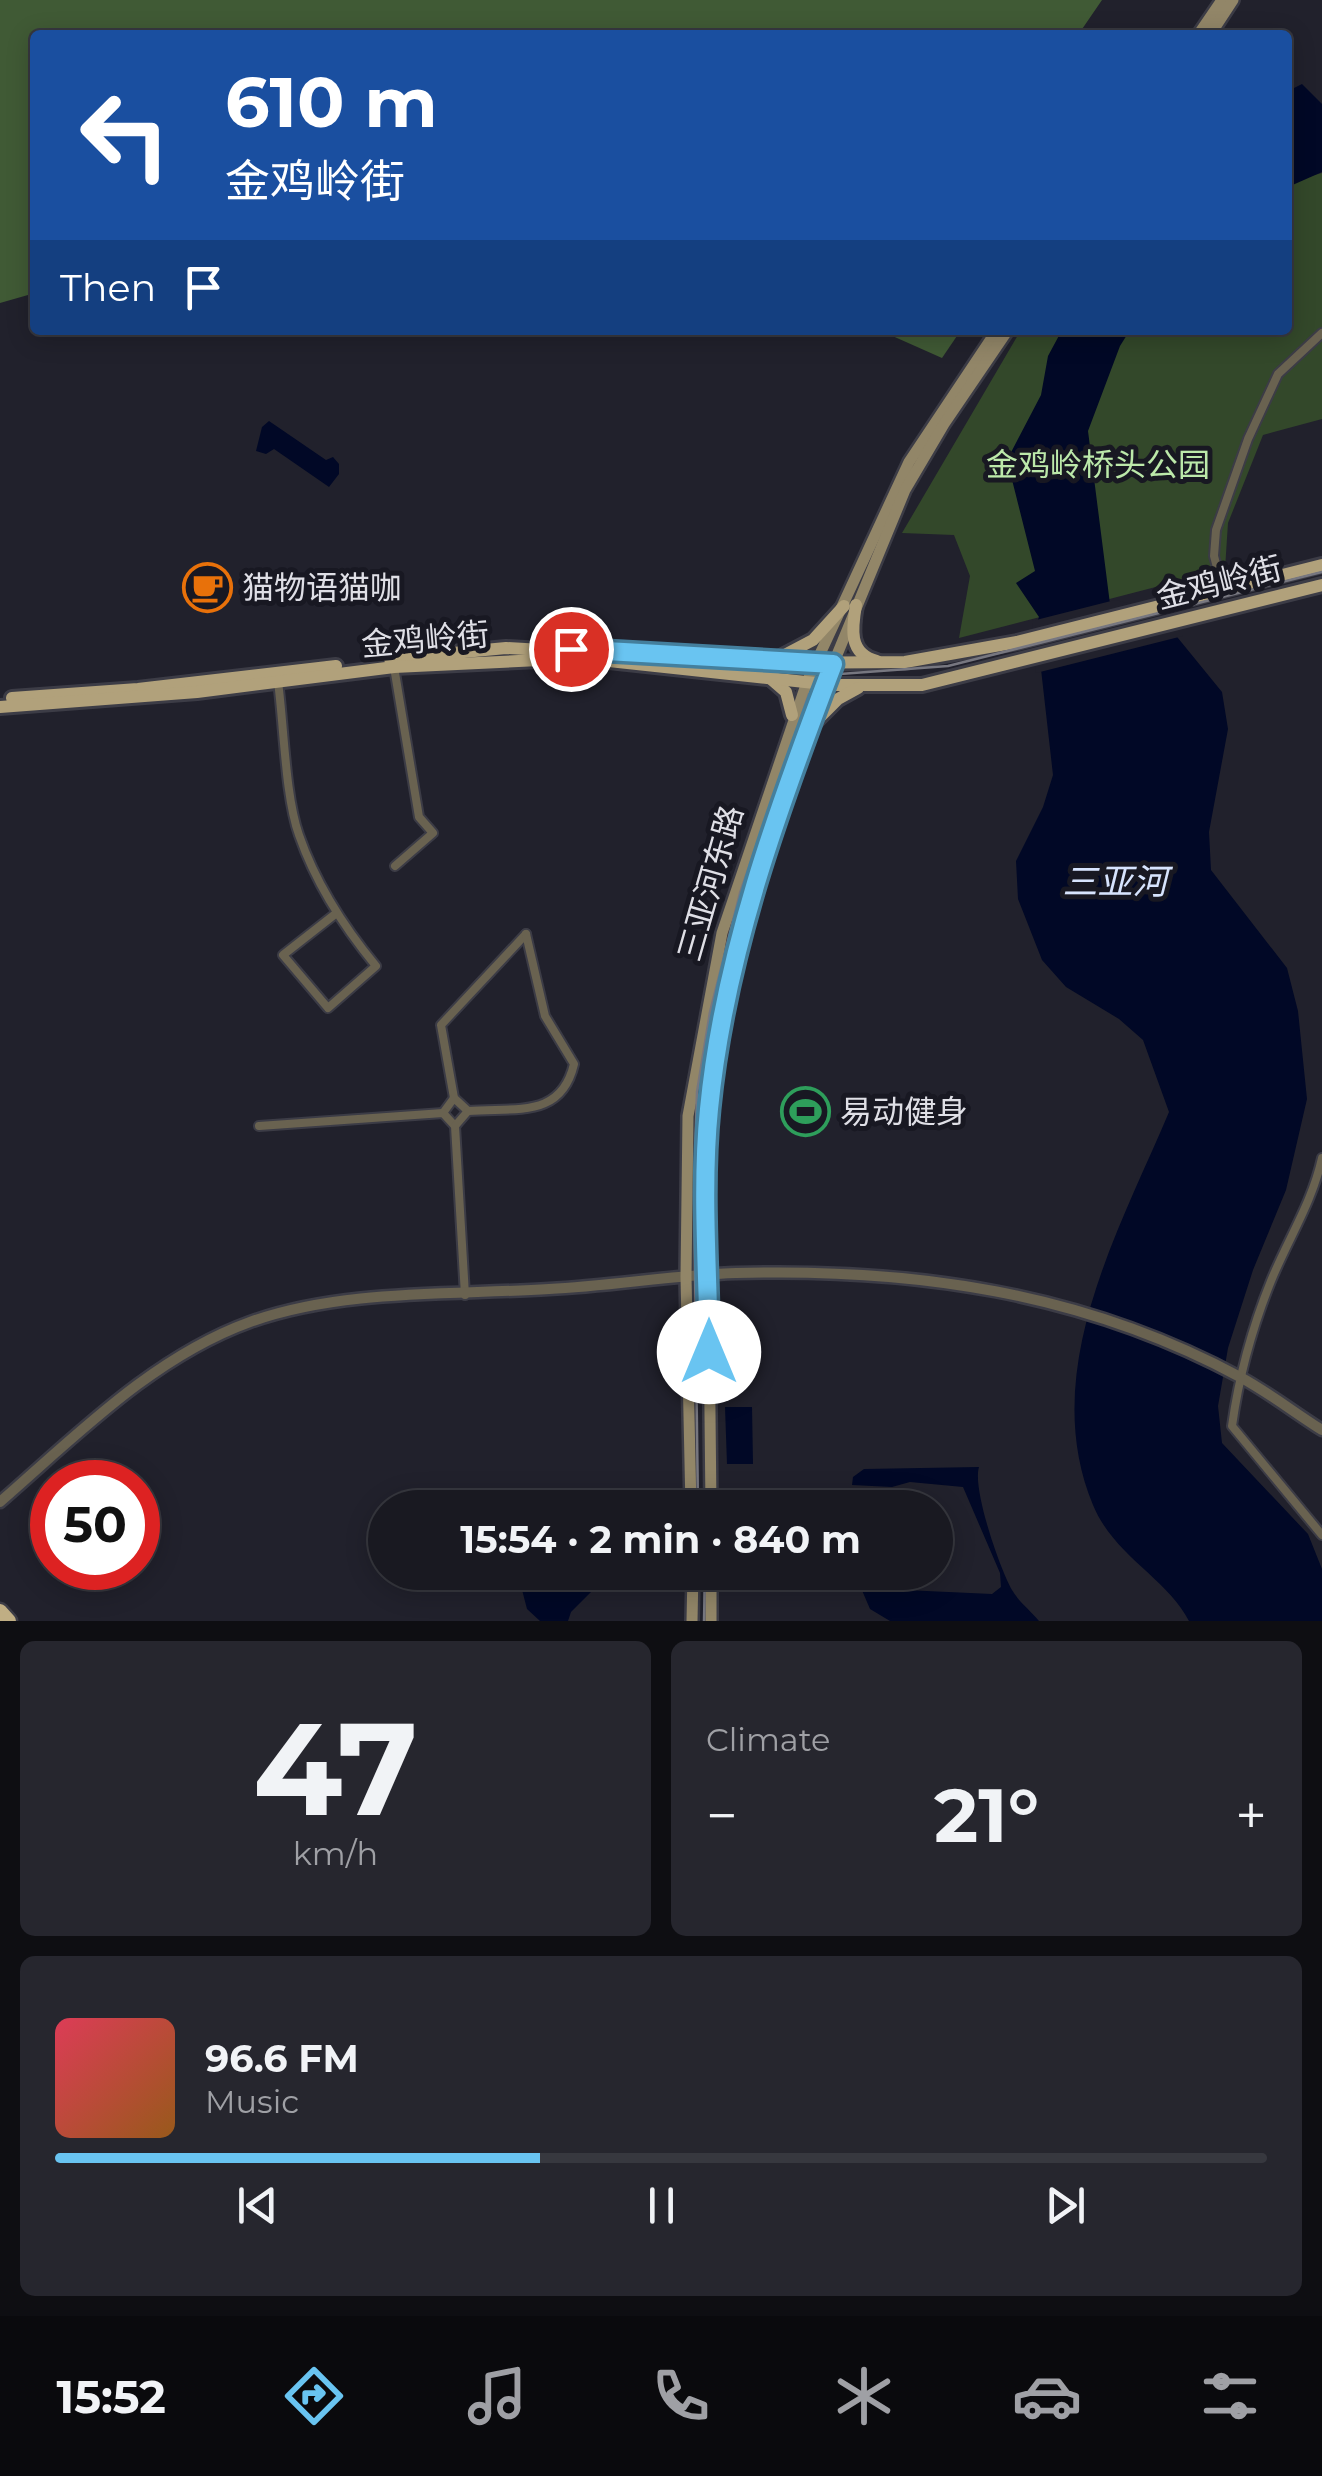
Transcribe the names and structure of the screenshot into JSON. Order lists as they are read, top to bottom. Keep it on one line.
{"streets":{"main road":["金鸡岭街","三亚河东路"]},"crossings":[["金鸡岭街","三亚河东路"]],"water":["三亚河"],"parks":["金鸡岭桥头公园"],"places":{"cafe":["猫物语猫咖"],"sports":["易动健身"]},"page":{"turn":["610 m","金鸡岭街"],"then":"Then","limit":"50","trip":"15:54 · 2 min · 840 m","tile":[["47","km/h"],"Climate"],"heat":["−","21°","+"],"song":["96.6 FM","Music"],"tabs":"15:52"}}
